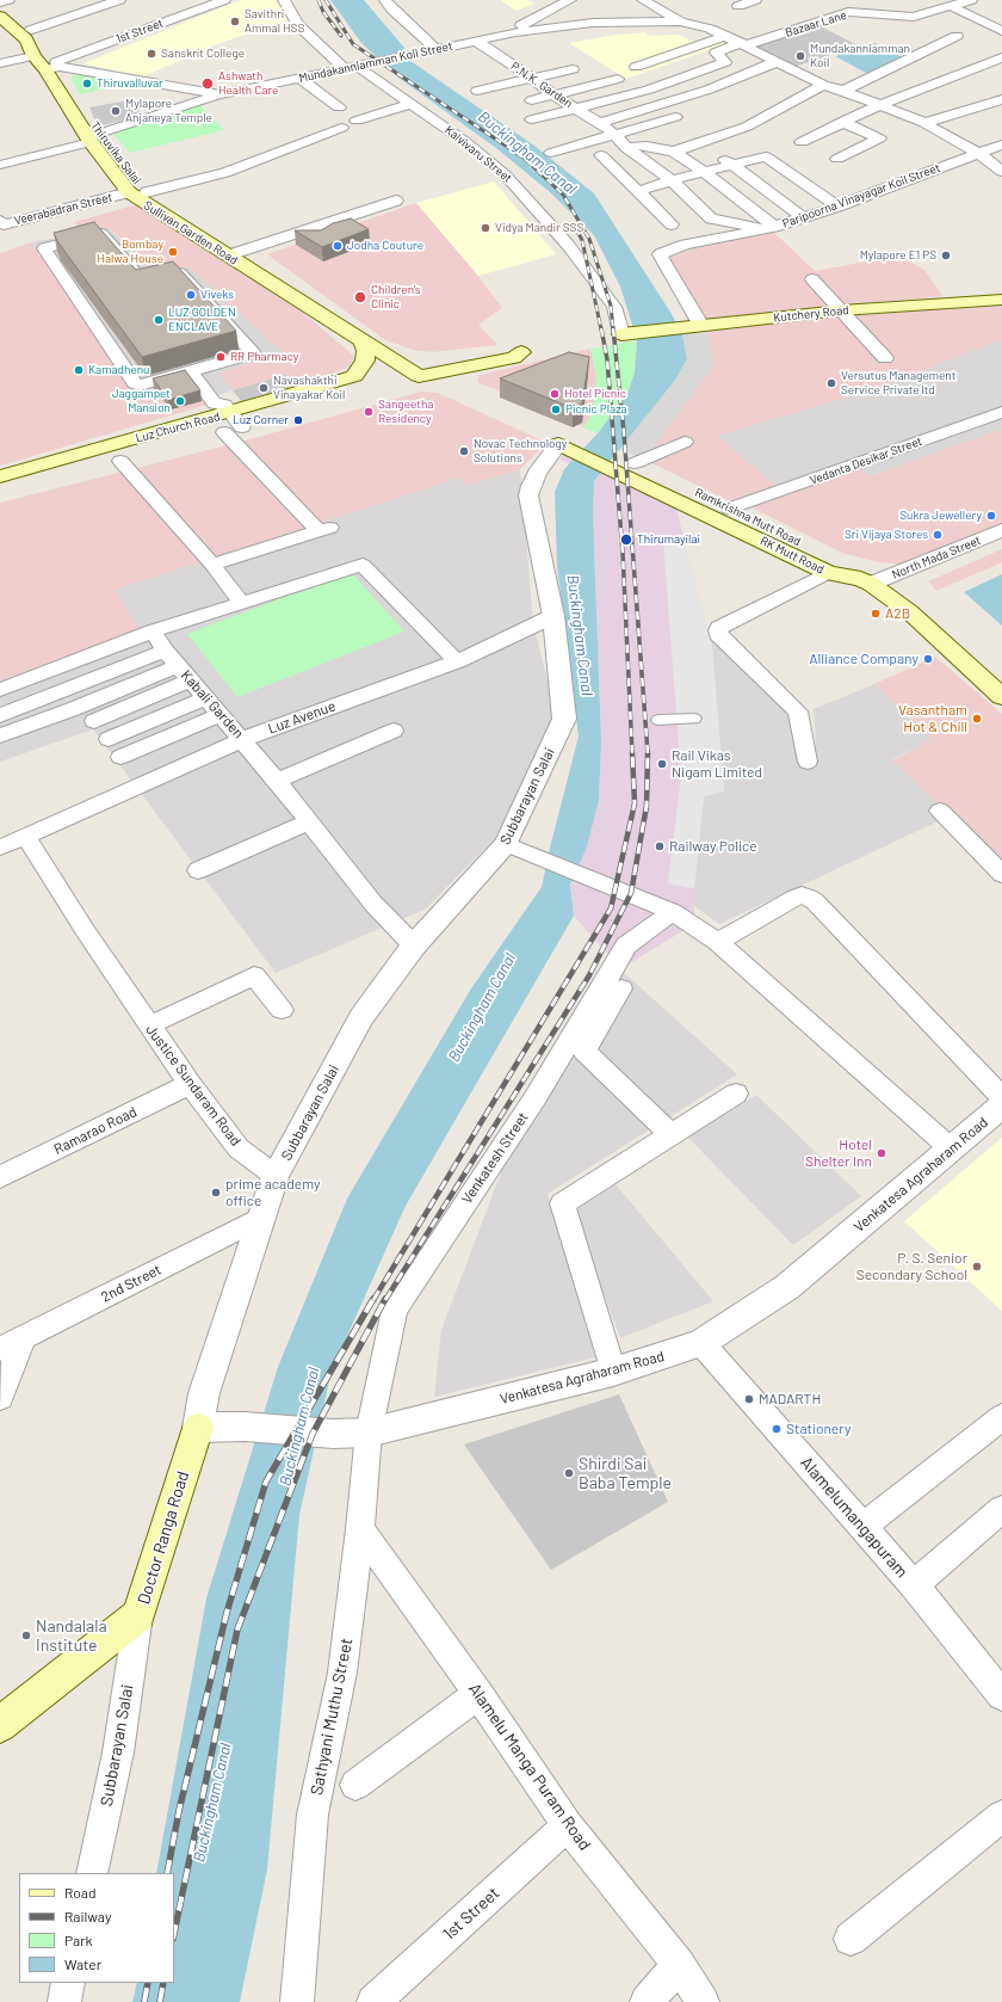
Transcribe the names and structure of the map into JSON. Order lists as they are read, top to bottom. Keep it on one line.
{"streets":{"main road":["Thiruvika Salai","Sullivan Garden Road","Kutchery Road","Luz Church Road","Ramkrishna Mutt Road","RK Mutt Road","Doctor Ranga Road"],"street":["Bazaar Lane","1st Street","Mundakanniamman Koil Street","P.N.K. Garden","Kalvivaru Street","Paripoorna Vinayagar Koil Street","Veerabadran Street","Vedanta Desikar Street","North Mada Street","Kabali Garden","Luz Avenue","Subbarayan Salai","Justice Sundaram Road","Ramarao Road","Venkatesh Street","Venkatesa Agraharam Road","2nd Street","Alamelumangapuram","Sathyani Muthu Street","Alamelu Manga Puram Road"]},"crossings":[["Bazaar Lane","Mundakanniamman Koil Street"],["Bazaar Lane","P.N.K. Garden"],["1st Street","Mundakanniamman Koil Street"],["1st Street","Sullivan Garden Road"],["1st Street","Alamelu Manga Puram Road"],["Mundakanniamman Koil Street","P.N.K. Garden"],["Mundakanniamman Koil Street","Kalvivaru Street"],["Mundakanniamman Koil Street","Paripoorna Vinayagar Koil Street"],["Mundakanniamman Koil Street","Sullivan Garden Road"],["P.N.K. Garden","Paripoorna Vinayagar Koil Street"],["Thiruvika Salai","Sullivan Garden Road"],["Kalvivaru Street","Kutchery Road"],["Paripoorna Vinayagar Koil Street","Kutchery Road"],["Veerabadran Street","Sullivan Garden Road"],["Sullivan Garden Road","Luz Church Road"],["Vedanta Desikar Street","Ramkrishna Mutt Road"],["Ramkrishna Mutt Road","RK Mutt Road"],["Ramkrishna Mutt Road","North Mada Street"],["RK Mutt Road","North Mada Street"],["RK Mutt Road","Subbarayan Salai"],["Kabali Garden","Luz Avenue"],["Kabali Garden","Subbarayan Salai"],["Luz Avenue","Subbarayan Salai"],["Luz Avenue","Justice Sundaram Road"],["Subbarayan Salai","Justice Sundaram Road"],["Subbarayan Salai","Doctor Ranga Road"],["Justice Sundaram Road","Ramarao Road"],["Venkatesh Street","Venkatesa Agraharam Road"],["Venkatesh Street","Sathyani Muthu Street"],["Venkatesa Agraharam Road","Alamelumangapuram"],["Venkatesa Agraharam Road","Doctor Ranga Road"],["Venkatesa Agraharam Road","Sathyani Muthu Street"],["Sathyani Muthu Street","Alamelu Manga Puram Road"]],"water":["Buckingham Canal"],"places":["Savithri Ammal HSS","Sanskrit College","Mundakanniamman Koil","Thiruvalluvar","Ashwath Health Care","Mylapore Anjaneya Temple","Vidya Mandir SSS","Jodha Couture","Bombay Halwa House","Mylapore E1 PS","Viveks","Children's Clinic","LUZ GOLDEN ENCLAVE","RR Pharmacy","Kamadhenu","Versutus Management Service Private ltd","Navashakthi Vinayakar Koil","Hotel Picnic","Jaggampet Mansion","Picnic Plaza","Sangeetha Residency","Luz Corner","Novac Technology Solutions","Sukra Jewellery","Sri Vijaya Stores","Thirumayilai","A2B","Alliance Company","Vasantham Hot & Chill","Rail Vikas Nigam Limited","Railway Police","Hotel Shelter Inn","prime academy office","P. S. Senior Secondary School","MADARTH","Stationery","Shirdi Sai Baba Temple","Nandalala Institute"],"legend":["Road","Railway","Park","Water"]}
